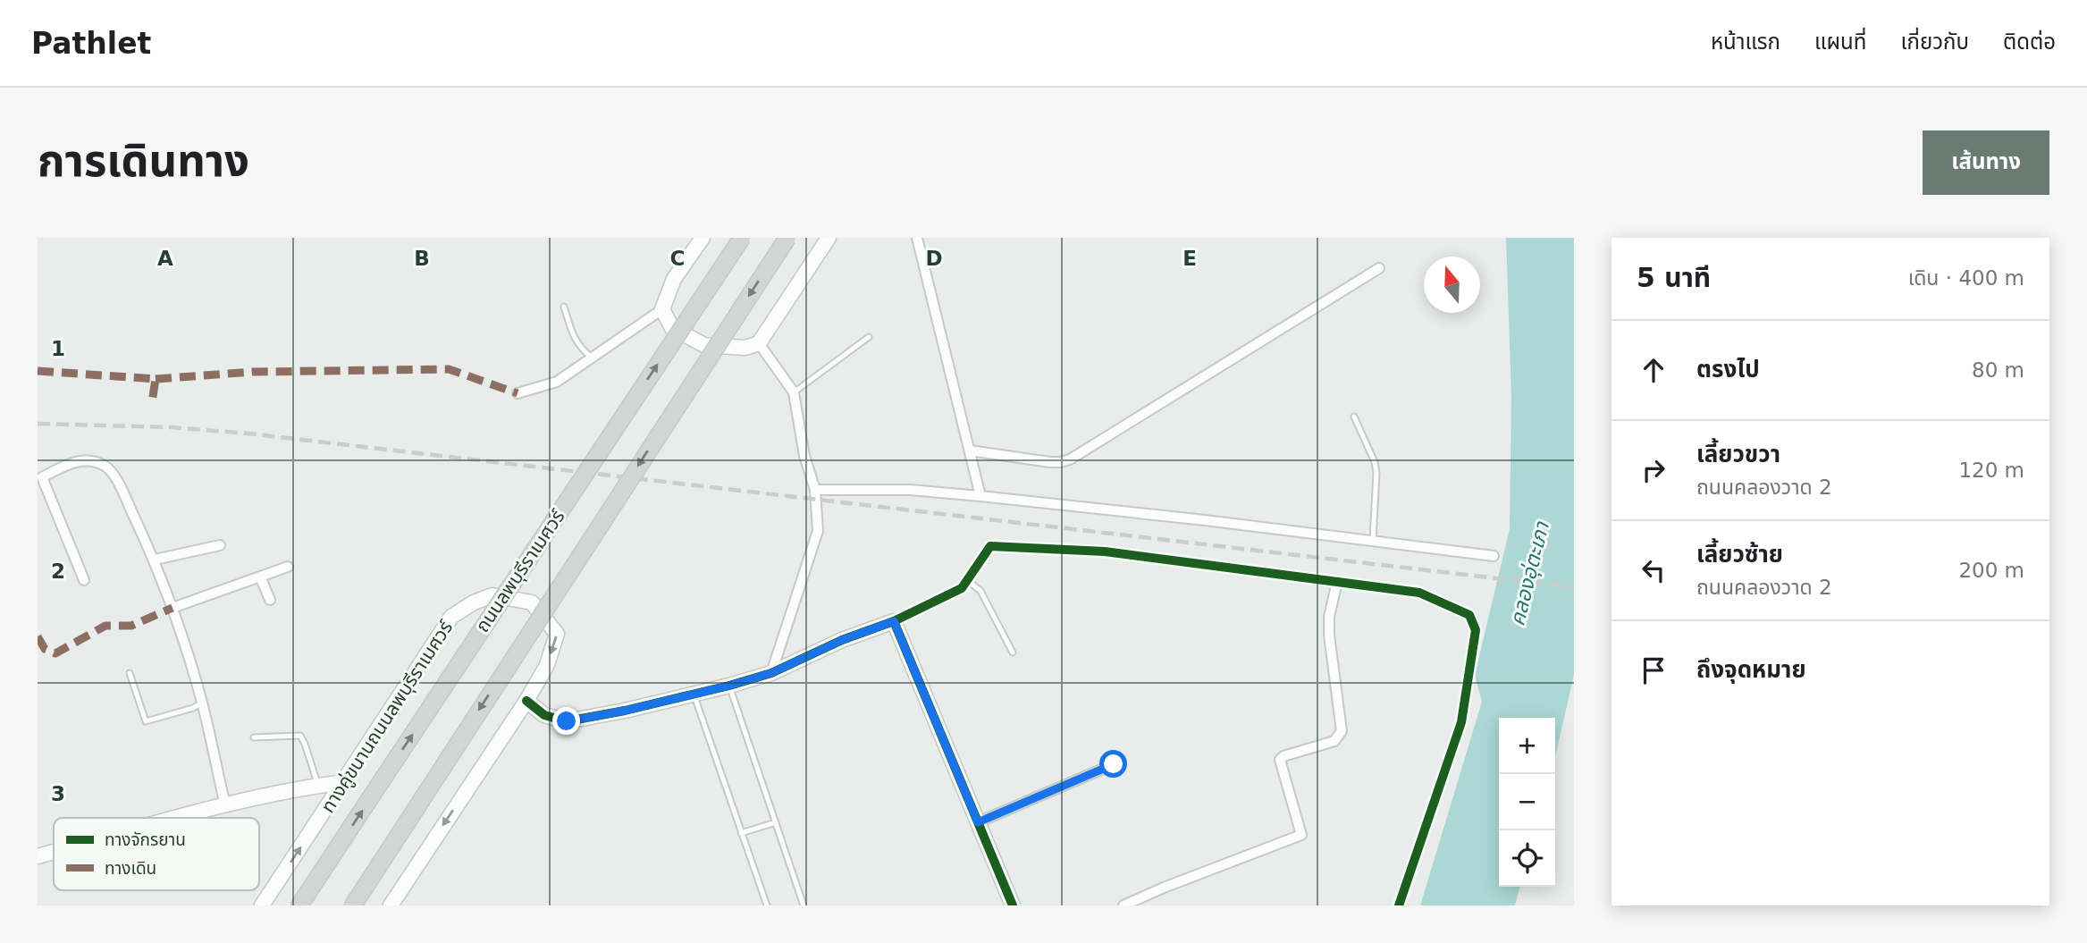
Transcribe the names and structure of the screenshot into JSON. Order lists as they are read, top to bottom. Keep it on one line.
{"streets":{"main road":["ถนนลพบุรีราเมศวร์","ทางคู่ขนานถนนลพบุรีราเมศวร์"]},"water":["คลองอุ่ตะเภา"],"legend":["ทางจักรยาน","ทางเดิน"],"north":"top","page":{"header":"Pathlet","nav":["หน้าแรก","แผนที่","เกี่ยวกับ","ติดต่อ"],"title":"การเดินทาง","buttons":"เส้นทาง","heading":["5 นาที","เดิน · 400 m"],"list":[["ตรงไป","80 m"],["เลี้ยวขวา","ถนนคลองวาด 2","120 m"],["เลี้ยวซ้าย","ถนนคลองวาด 2","200 m"],"ถึงจุดหมาย"],"map_buttons":["+","−"]},"grid":{"columns":["A","B","C","D","E"],"rows":["1","2","3"]}}
